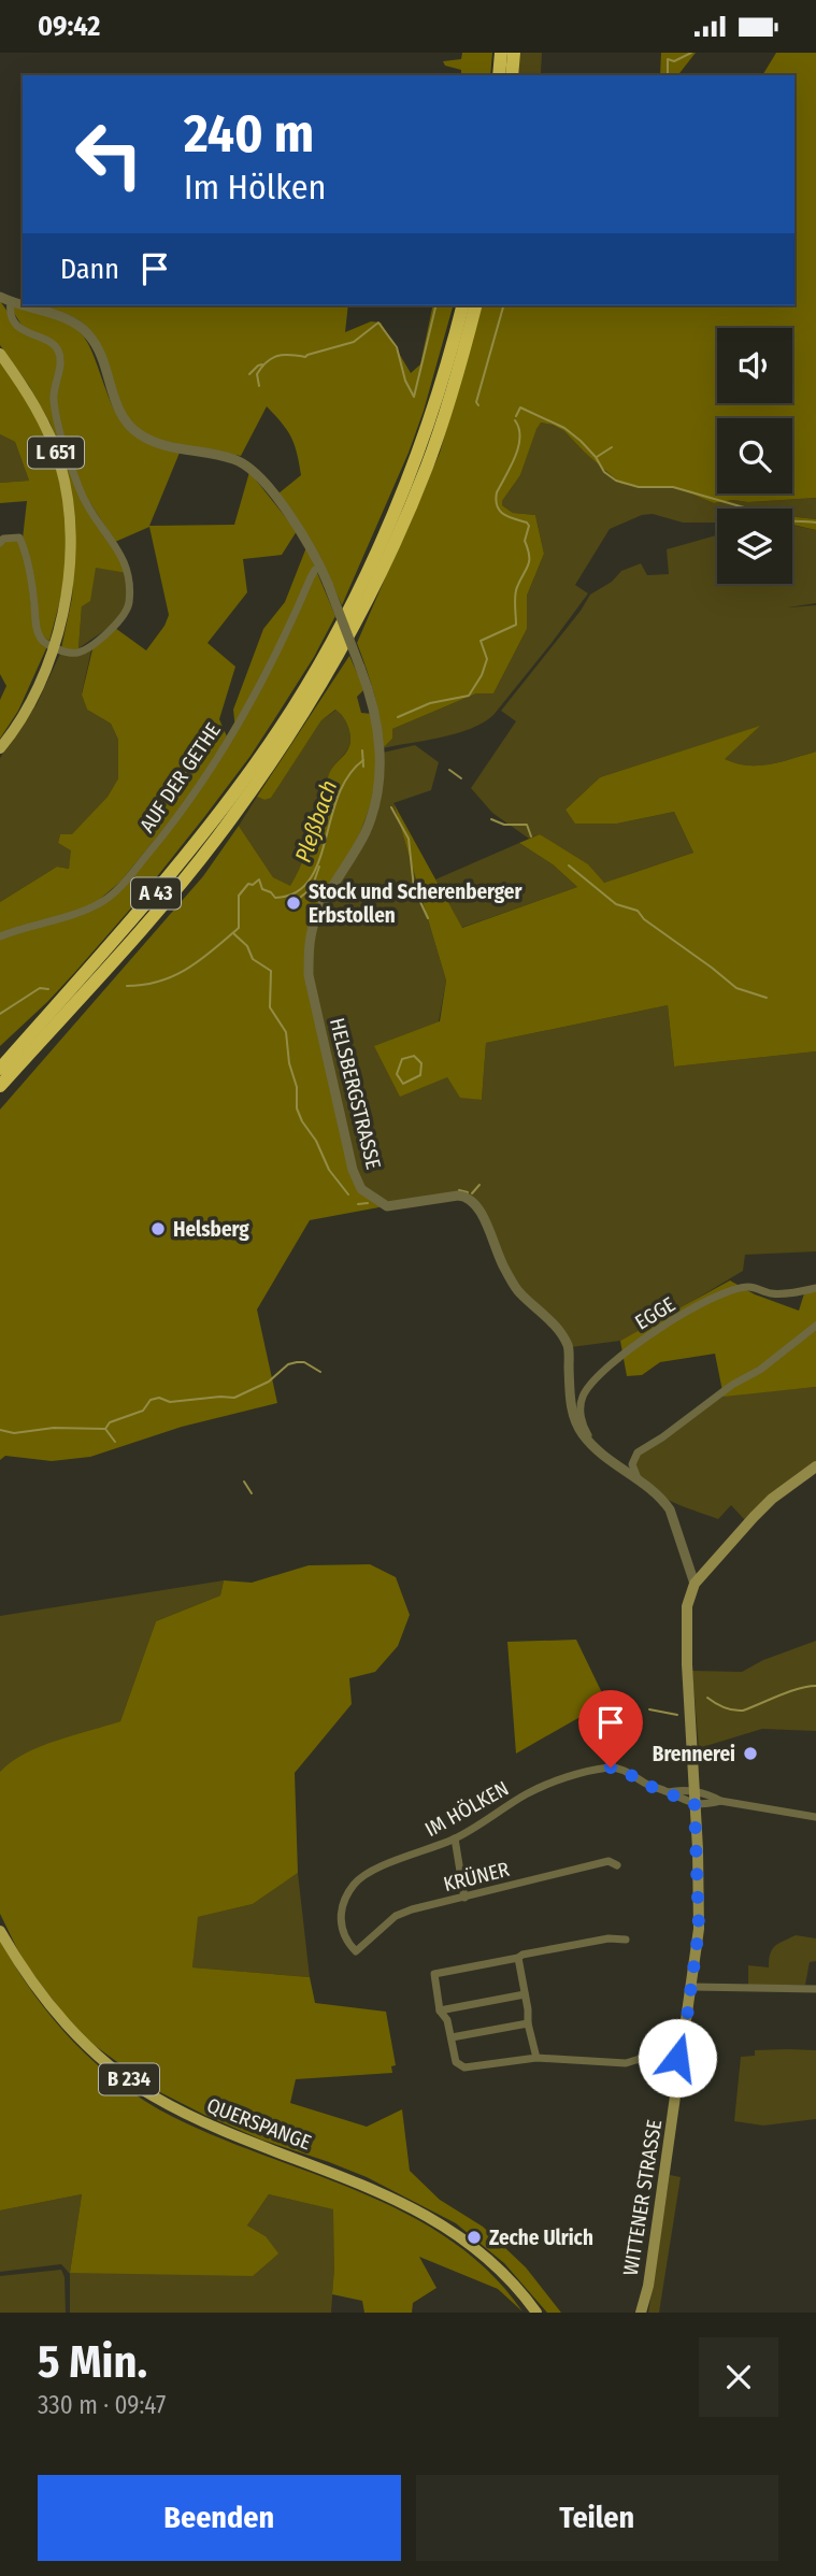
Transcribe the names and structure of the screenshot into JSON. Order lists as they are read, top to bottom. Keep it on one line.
{"streets":{"highway":["A 43"],"main road":["L 651","B 234","QUERSPANGE","WITTENER STRASSE"],"street":["AUF DER GETHE","HELSBERGSTRASSE","EGGE","IM HÖLKEN","KRÜNER"]},"crossings":[["AUF DER GETHE","HELSBERGSTRASSE"],["HELSBERGSTRASSE","EGGE"],["HELSBERGSTRASSE","WITTENER STRASSE"],["IM HÖLKEN","KRÜNER"],["IM HÖLKEN","WITTENER STRASSE"]],"water":["Pleßbach"],"places":["Stock und Scherenberger Erbstollen","Helsberg","Brennerei","Zeche Ulrich"],"page":{"status":"09:42","turn":["240 m","Im Hölken"],"then":"Dann","heading":["5 Min.","330 m · 09:47"],"buttons":["Beenden","Teilen"]}}
